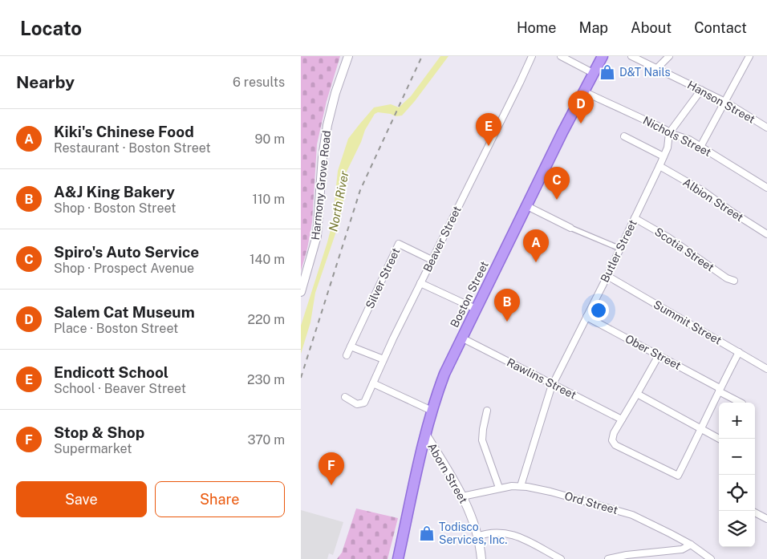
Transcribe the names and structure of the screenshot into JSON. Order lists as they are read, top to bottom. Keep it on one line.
{"streets":{"main road":["Boston Street"],"street":["Hanson Street","Nichols Street","Harmony Grove Road","Albion Street","Beaver Street","Scotia Street","Butler Street","Silver Street","Summit Street","Ober Street","Rawlins Street","Aborn Street","Ord Street"]},"crossings":[["Hanson Street","Butler Street"],["Nichols Street","Butler Street"],["Nichols Street","Boston Street"],["Albion Street","Butler Street"],["Beaver Street","Silver Street"],["Scotia Street","Butler Street"],["Butler Street","Summit Street"],["Butler Street","Ober Street"],["Butler Street","Rawlins Street"],["Butler Street","Ord Street"],["Boston Street","Rawlins Street"],["Boston Street","Aborn Street"],["Aborn Street","Ord Street"]],"water":["North River"],"places":{"shop":["D&T Nails","Todisco Services, Inc."]},"page":{"header":"Locato","nav":["Home","Map","About","Contact"],"heading":["Nearby","6 results"],"pins":["D","E","C","A","B","F"],"list":[{"mark":"A","name":"Kiki's Chinese Food","note":"Restaurant · Boston Street","value":"90 m"},{"mark":"B","name":"A&J King Bakery","note":"Shop · Boston Street","value":"110 m"},{"mark":"C","name":"Spiro's Auto Service","note":"Shop · Prospect Avenue","value":"140 m"},{"mark":"D","name":"Salem Cat Museum","note":"Place · Boston Street","value":"220 m"},{"mark":"E","name":"Endicott School","note":"School · Beaver Street","value":"230 m"},{"mark":"F","name":"Stop & Shop","note":"Supermarket","value":"370 m"}],"map_buttons":["+","−"],"buttons":["Save","Share"]}}
